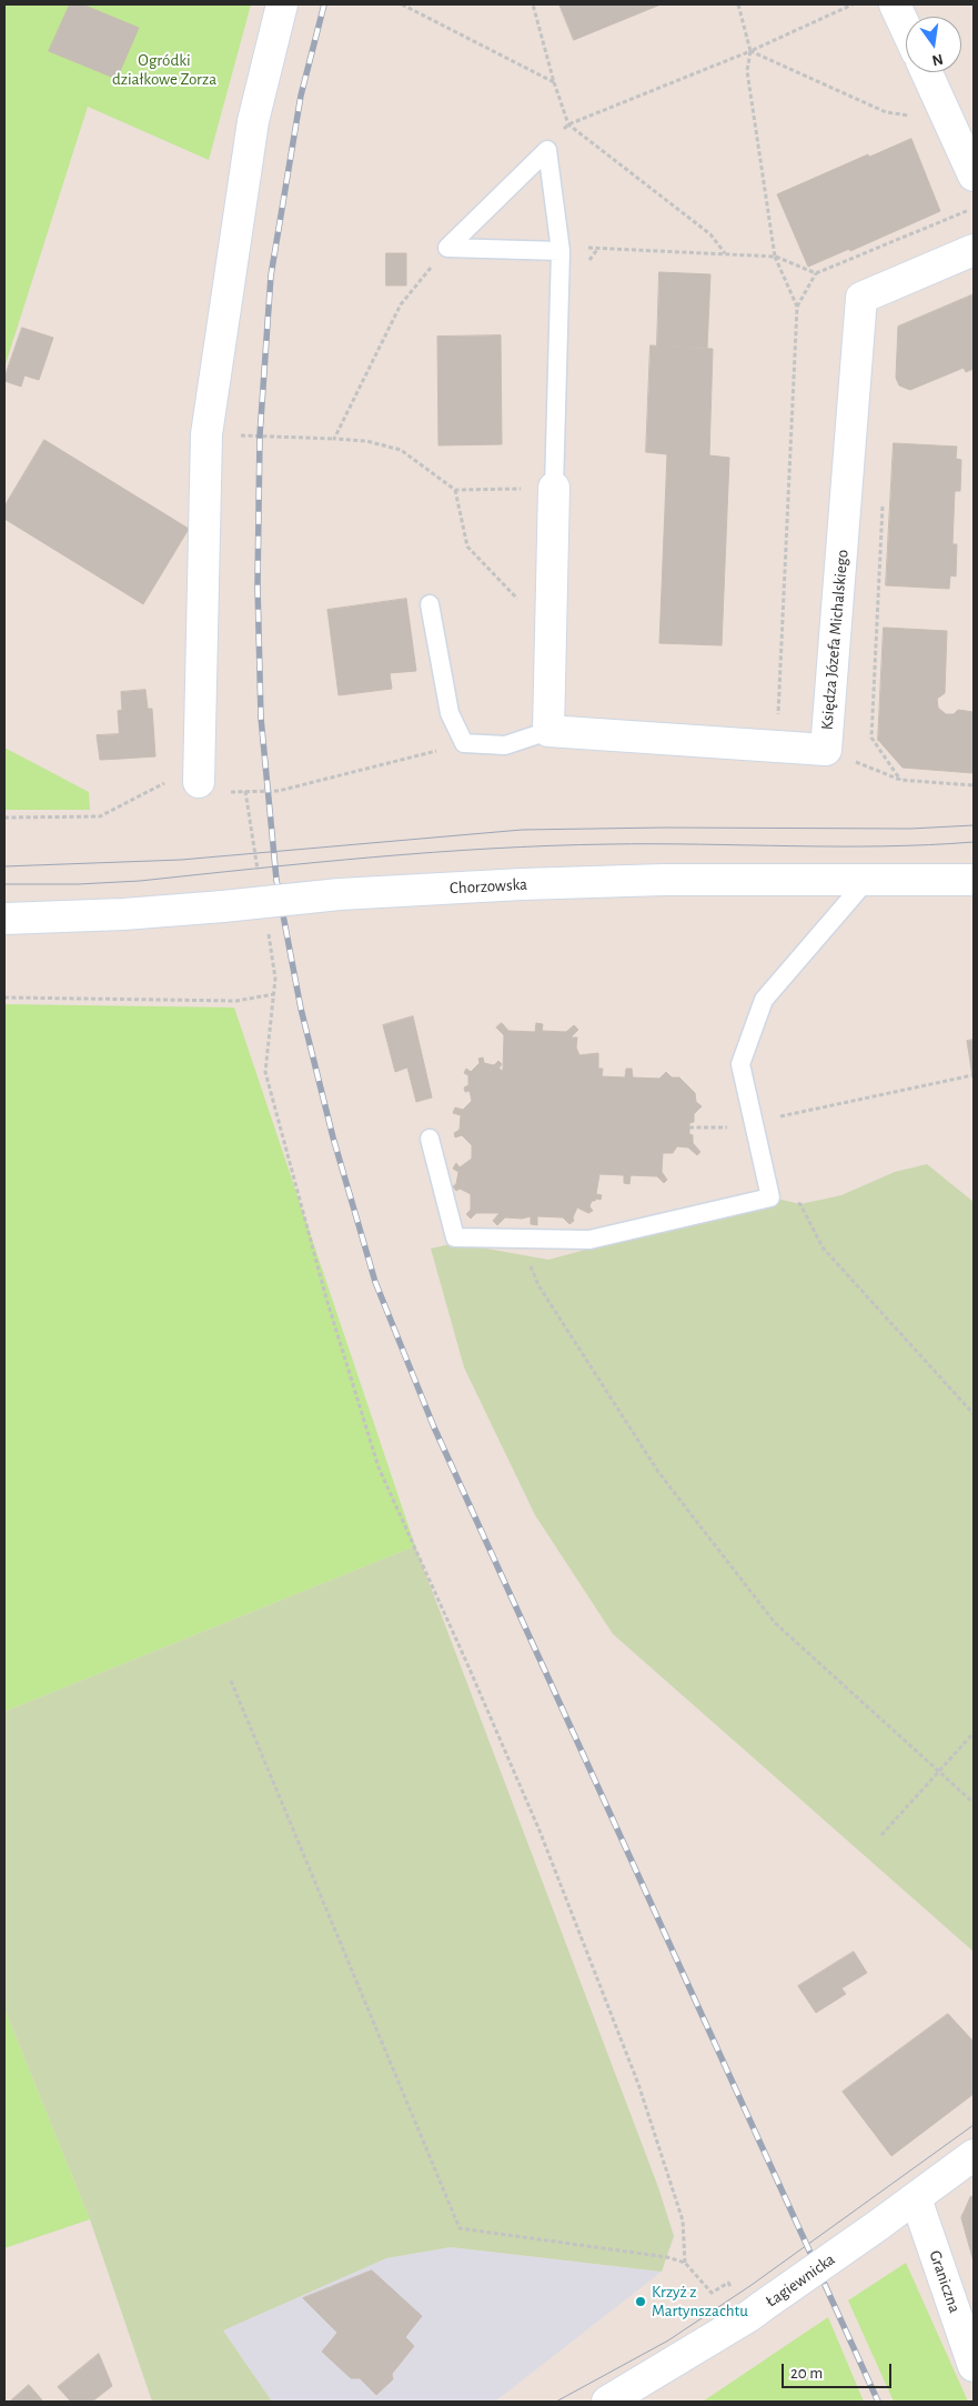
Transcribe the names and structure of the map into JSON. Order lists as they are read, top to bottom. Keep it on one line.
{"streets":{"street":["Księdza Józefa Michalskiego","Chorzowska","Łagiewnicka","Graniczna"]},"crossings":[["Łagiewnicka","Graniczna"]],"parks":["Ogródki działkowe Zorza"],"places":["Krzyż z Martynszachtu"],"scale_bar":"20 m","north":"bottom"}
